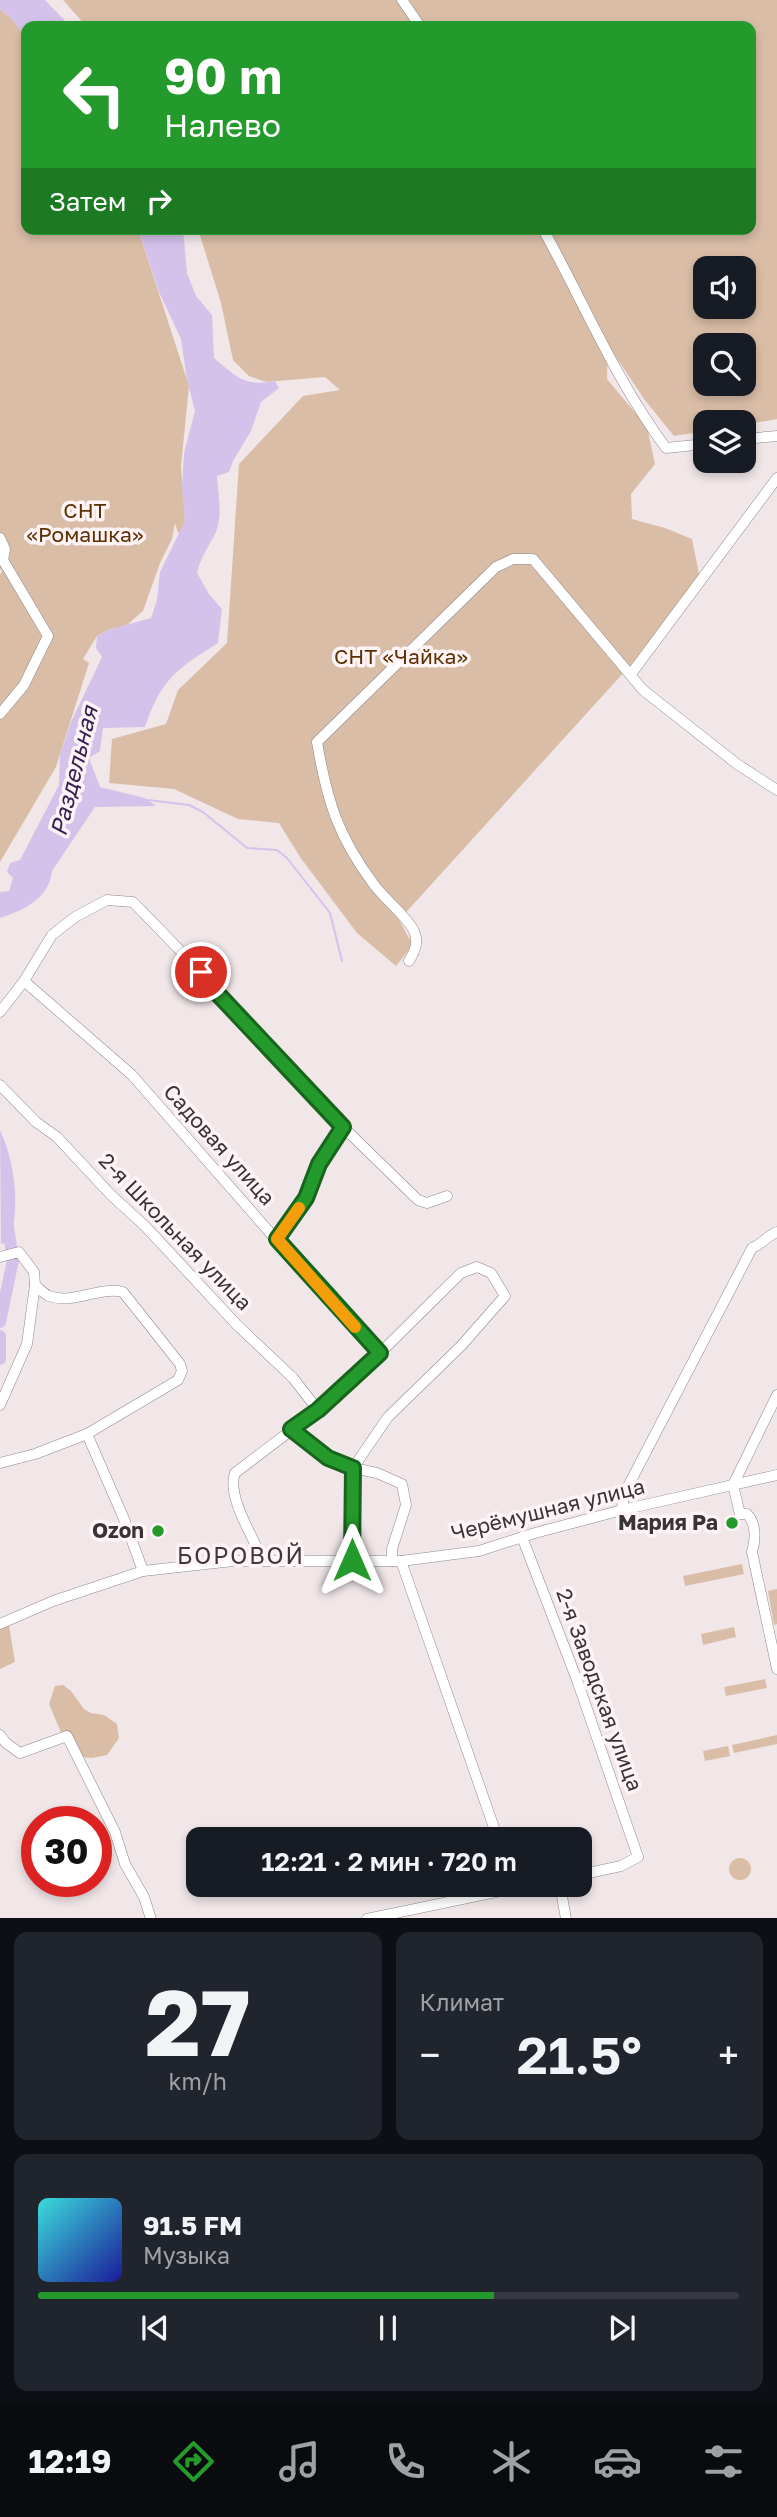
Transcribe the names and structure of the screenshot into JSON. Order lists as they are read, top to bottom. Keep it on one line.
{"streets":{"street":["Садовая улица","2-я Школьная улица","Черёмушная улица","2-я Заводская улица"]},"crossings":[["Черёмушная улица","2-я Заводская улица"]],"districts":["БОРОВОЙ"],"water":["Раздельная"],"parks":["СНТ «Ромашка»","СНТ «Чайка»"],"places":["Мария Ра","Ozon"],"page":{"turn":["90 m","Налево"],"then":"Затем","limit":"30","trip":"12:21 · 2 мин · 720 m","tile":[["27","km/h"],"Климат"],"heat":["−","21.5°","+"],"song":["91.5 FM","Музыка"],"tabs":"12:19"}}
